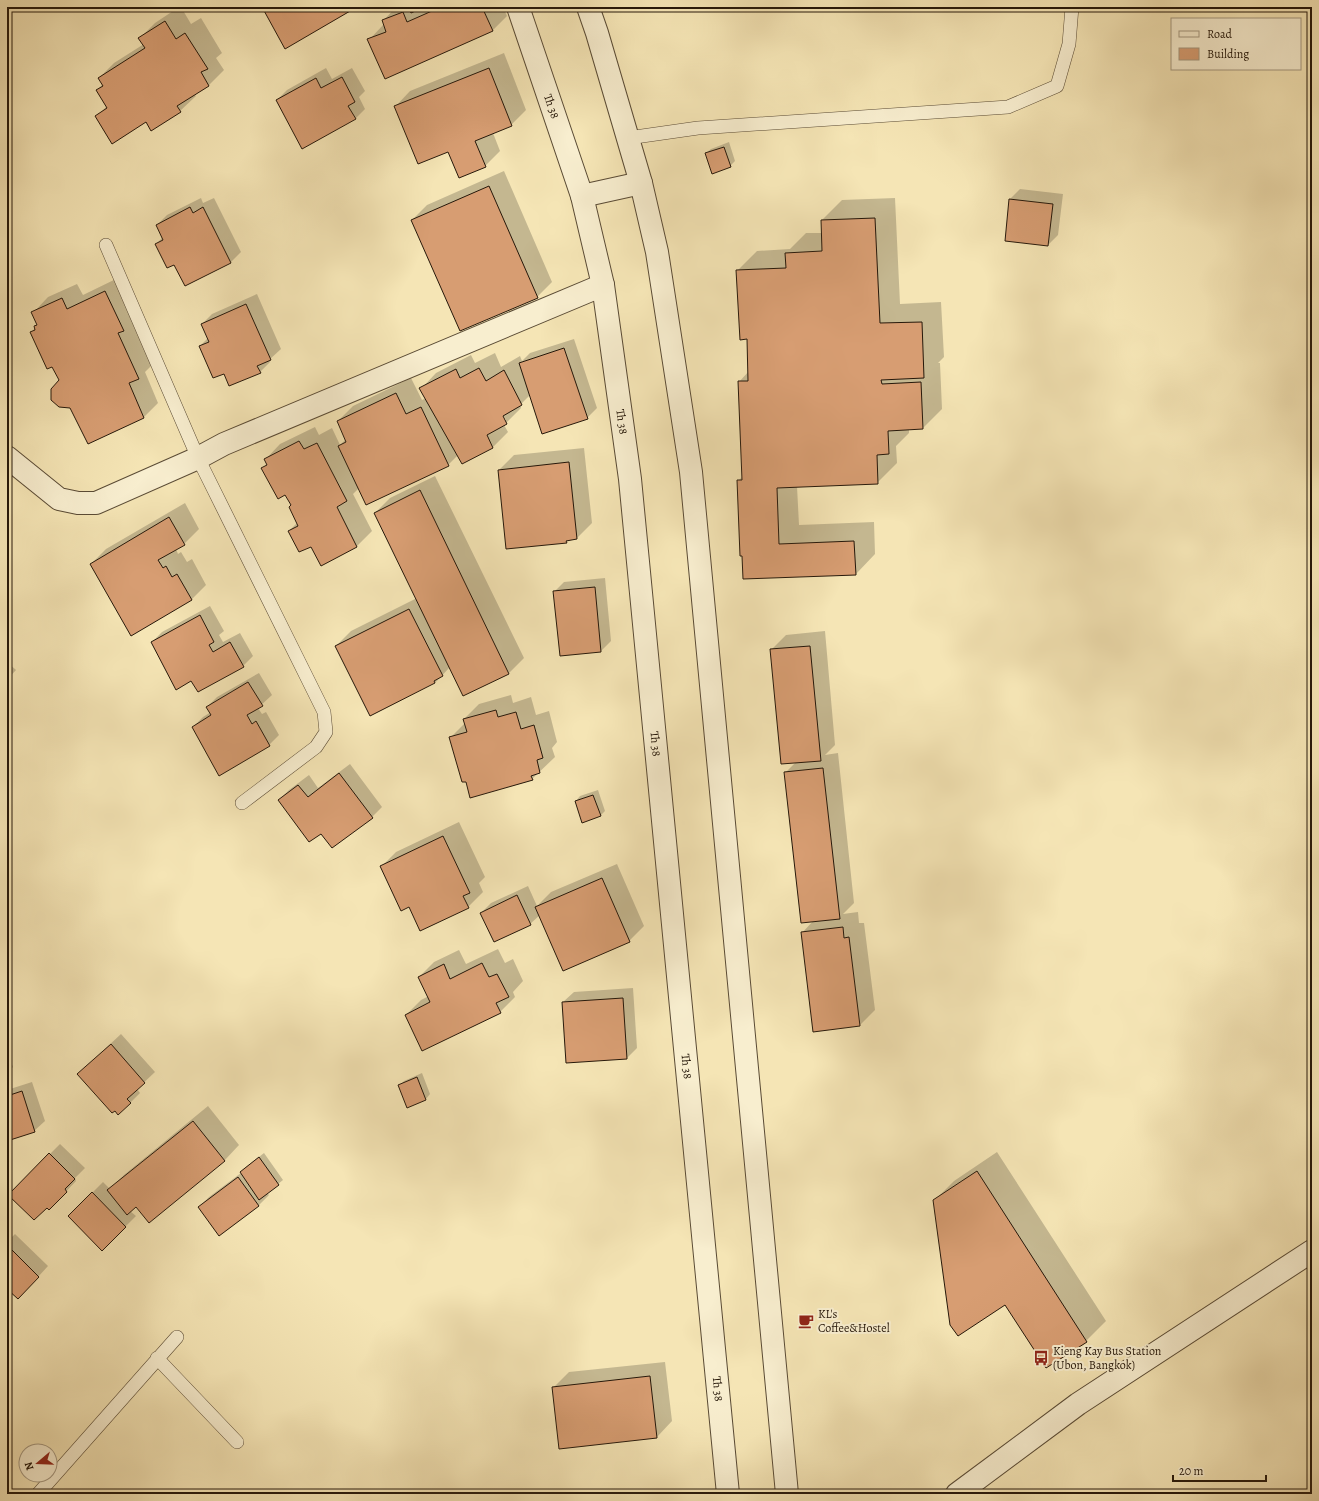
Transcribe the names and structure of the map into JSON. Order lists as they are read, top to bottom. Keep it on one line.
{"streets":{"street":["Th 38"]},"places":{"cafe":["KL's Coffee&Hostel"],"bus stop":["Kieng Kay Bus Station (Ubon, Bangkok)"]},"legend":["Road","Building"],"scale_bar":"20 m","north":"left"}
